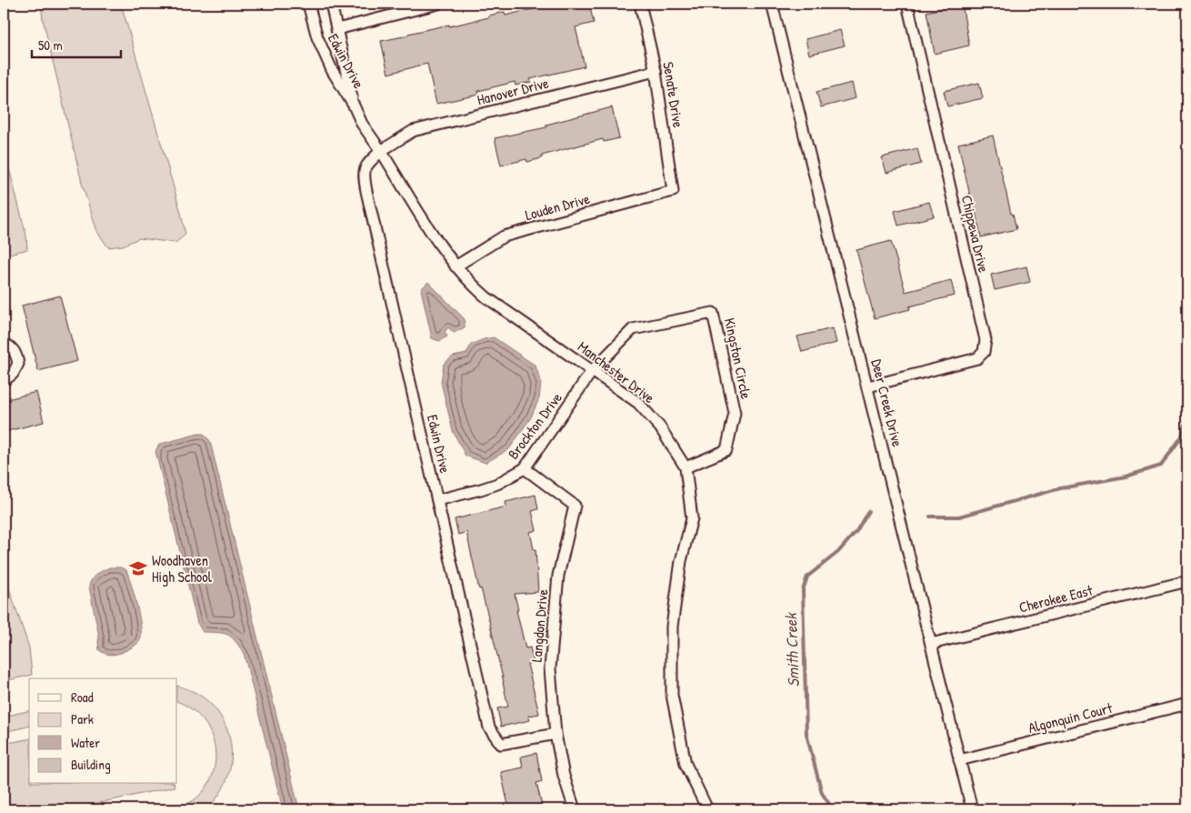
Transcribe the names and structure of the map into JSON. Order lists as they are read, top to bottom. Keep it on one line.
{"streets":{"street":["Edwin Drive","Hanover Drive","Senate Drive","Louden Drive","Chippewa Drive","Kingston Circle","Manchester Drive","Deer Creek Drive","Brockton Drive","Cherokee East","Langdon Drive","Algonquin Court"]},"crossings":[["Edwin Drive","Hanover Drive"],["Edwin Drive","Manchester Drive"],["Edwin Drive","Brockton Drive"],["Edwin Drive","Langdon Drive"],["Hanover Drive","Senate Drive"],["Hanover Drive","Manchester Drive"],["Senate Drive","Louden Drive"],["Louden Drive","Manchester Drive"],["Chippewa Drive","Deer Creek Drive"],["Kingston Circle","Manchester Drive"],["Kingston Circle","Brockton Drive"],["Manchester Drive","Brockton Drive"],["Deer Creek Drive","Cherokee East"],["Deer Creek Drive","Algonquin Court"],["Brockton Drive","Langdon Drive"]],"water":["Smith Creek"],"places":{"school or university":["Woodhaven High School"]},"legend":["Road","Park","Water","Building"],"scale_bar":"50 m"}
